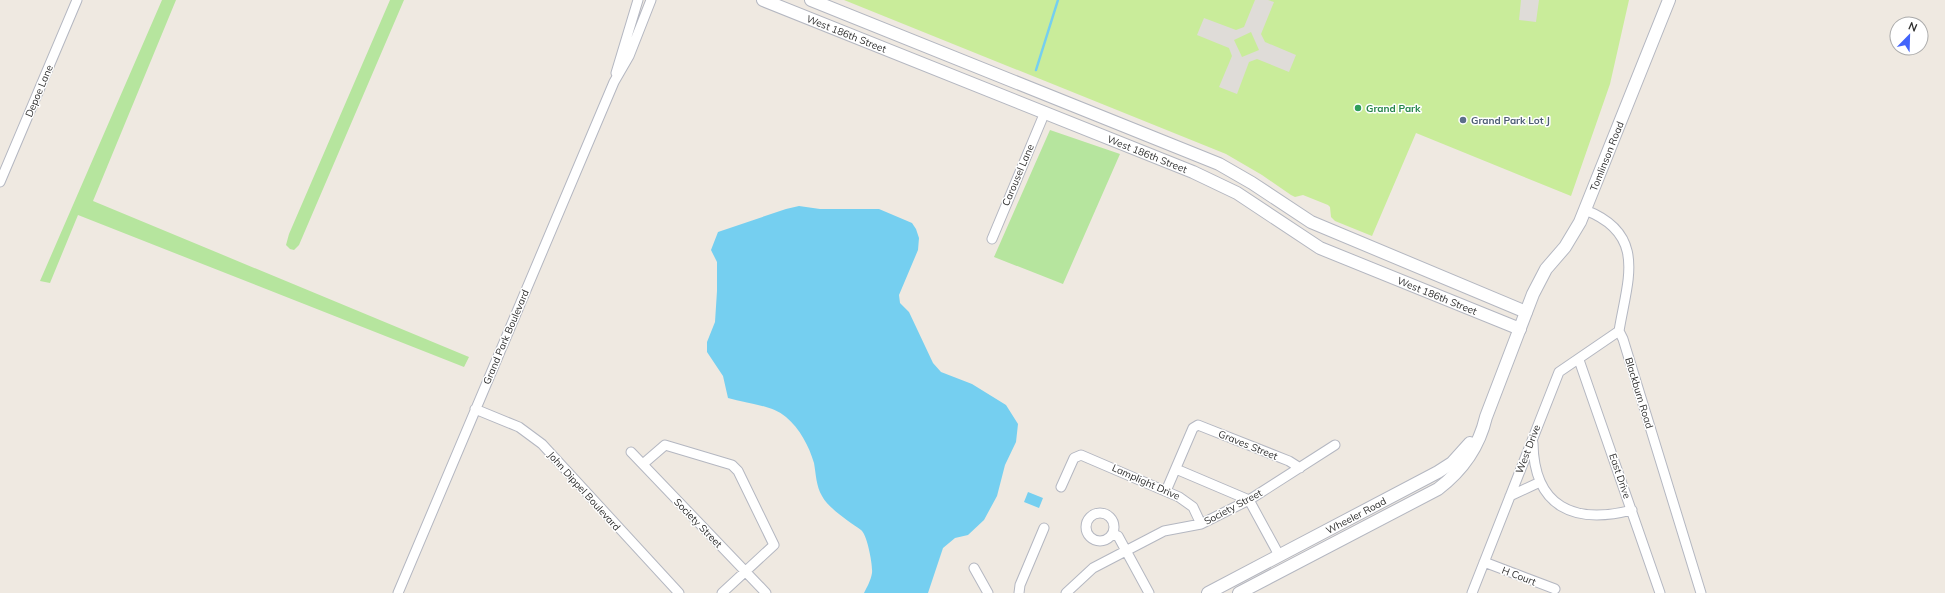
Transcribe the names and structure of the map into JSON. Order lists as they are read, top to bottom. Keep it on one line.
{"streets":{"street":["West 186th Street","Depoe Lane","Tomlinson Road","Carousel Lane","Grand Park Boulevard","Blackburn Road","Graves Street","West Drive","East Drive","Lamplight Drive","John Dippel Boulevard","Society Street","Wheeler Road","H Court"]},"crossings":[["West 186th Street","Tomlinson Road"],["West 186th Street","Carousel Lane"],["West 186th Street","Wheeler Road"],["Tomlinson Road","Wheeler Road"],["Grand Park Boulevard","John Dippel Boulevard"],["Blackburn Road","West Drive"],["Graves Street","Society Street"],["West Drive","East Drive"],["West Drive","H Court"],["Lamplight Drive","Society Street"]],"places":["Grand Park","Grand Park Lot J"],"north":"top right"}
